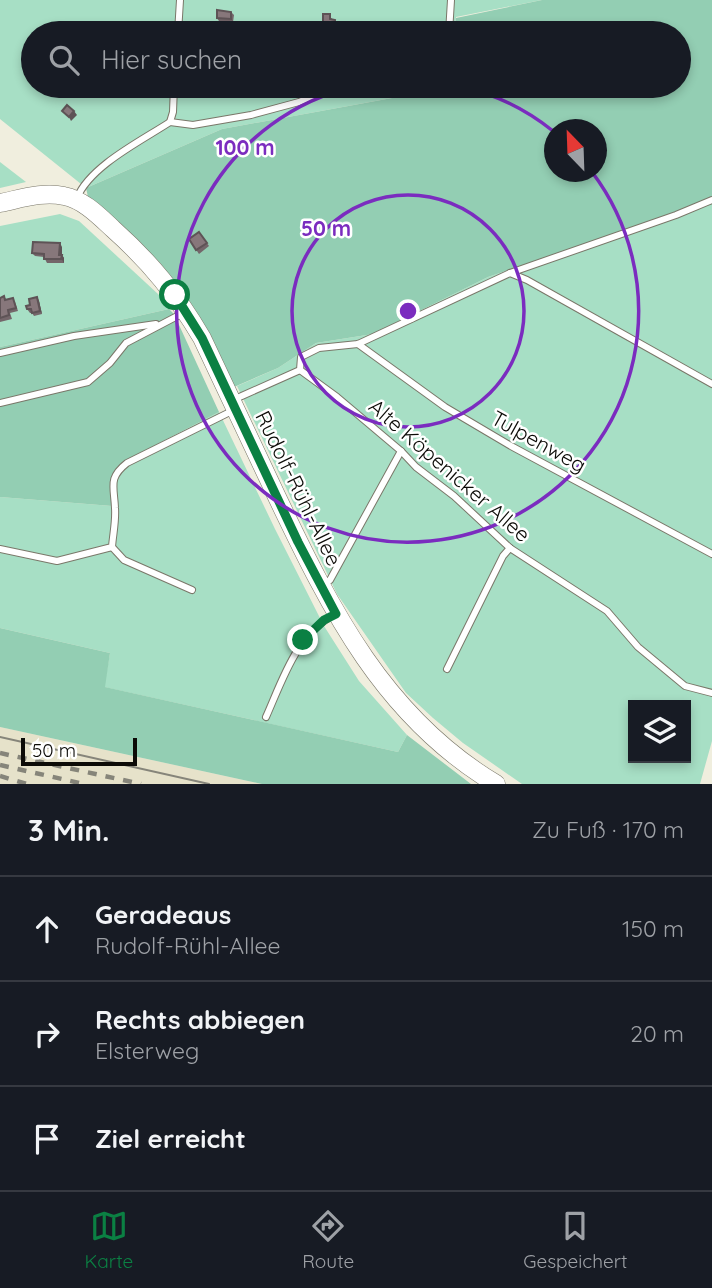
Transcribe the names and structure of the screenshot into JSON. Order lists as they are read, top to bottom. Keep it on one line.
{"streets":{"street":["Rudolf-Rühl-Allee"],"lane":["Tulpenweg","Alte Köpenicker Allee"]},"scale_bar":"50 m","north":"top left","page":{"search":"Hier suchen","scale":"50 m","heading":["3 Min.","Zu Fuß · 170 m"],"list":[["Geradeaus","Rudolf-Rühl-Allee","150 m"],["Rechts abbiegen","Elsterweg","20 m"],"Ziel erreicht"],"nav":["Karte","Route","Gespeichert"]},"rings":["100 m","50 m"]}
